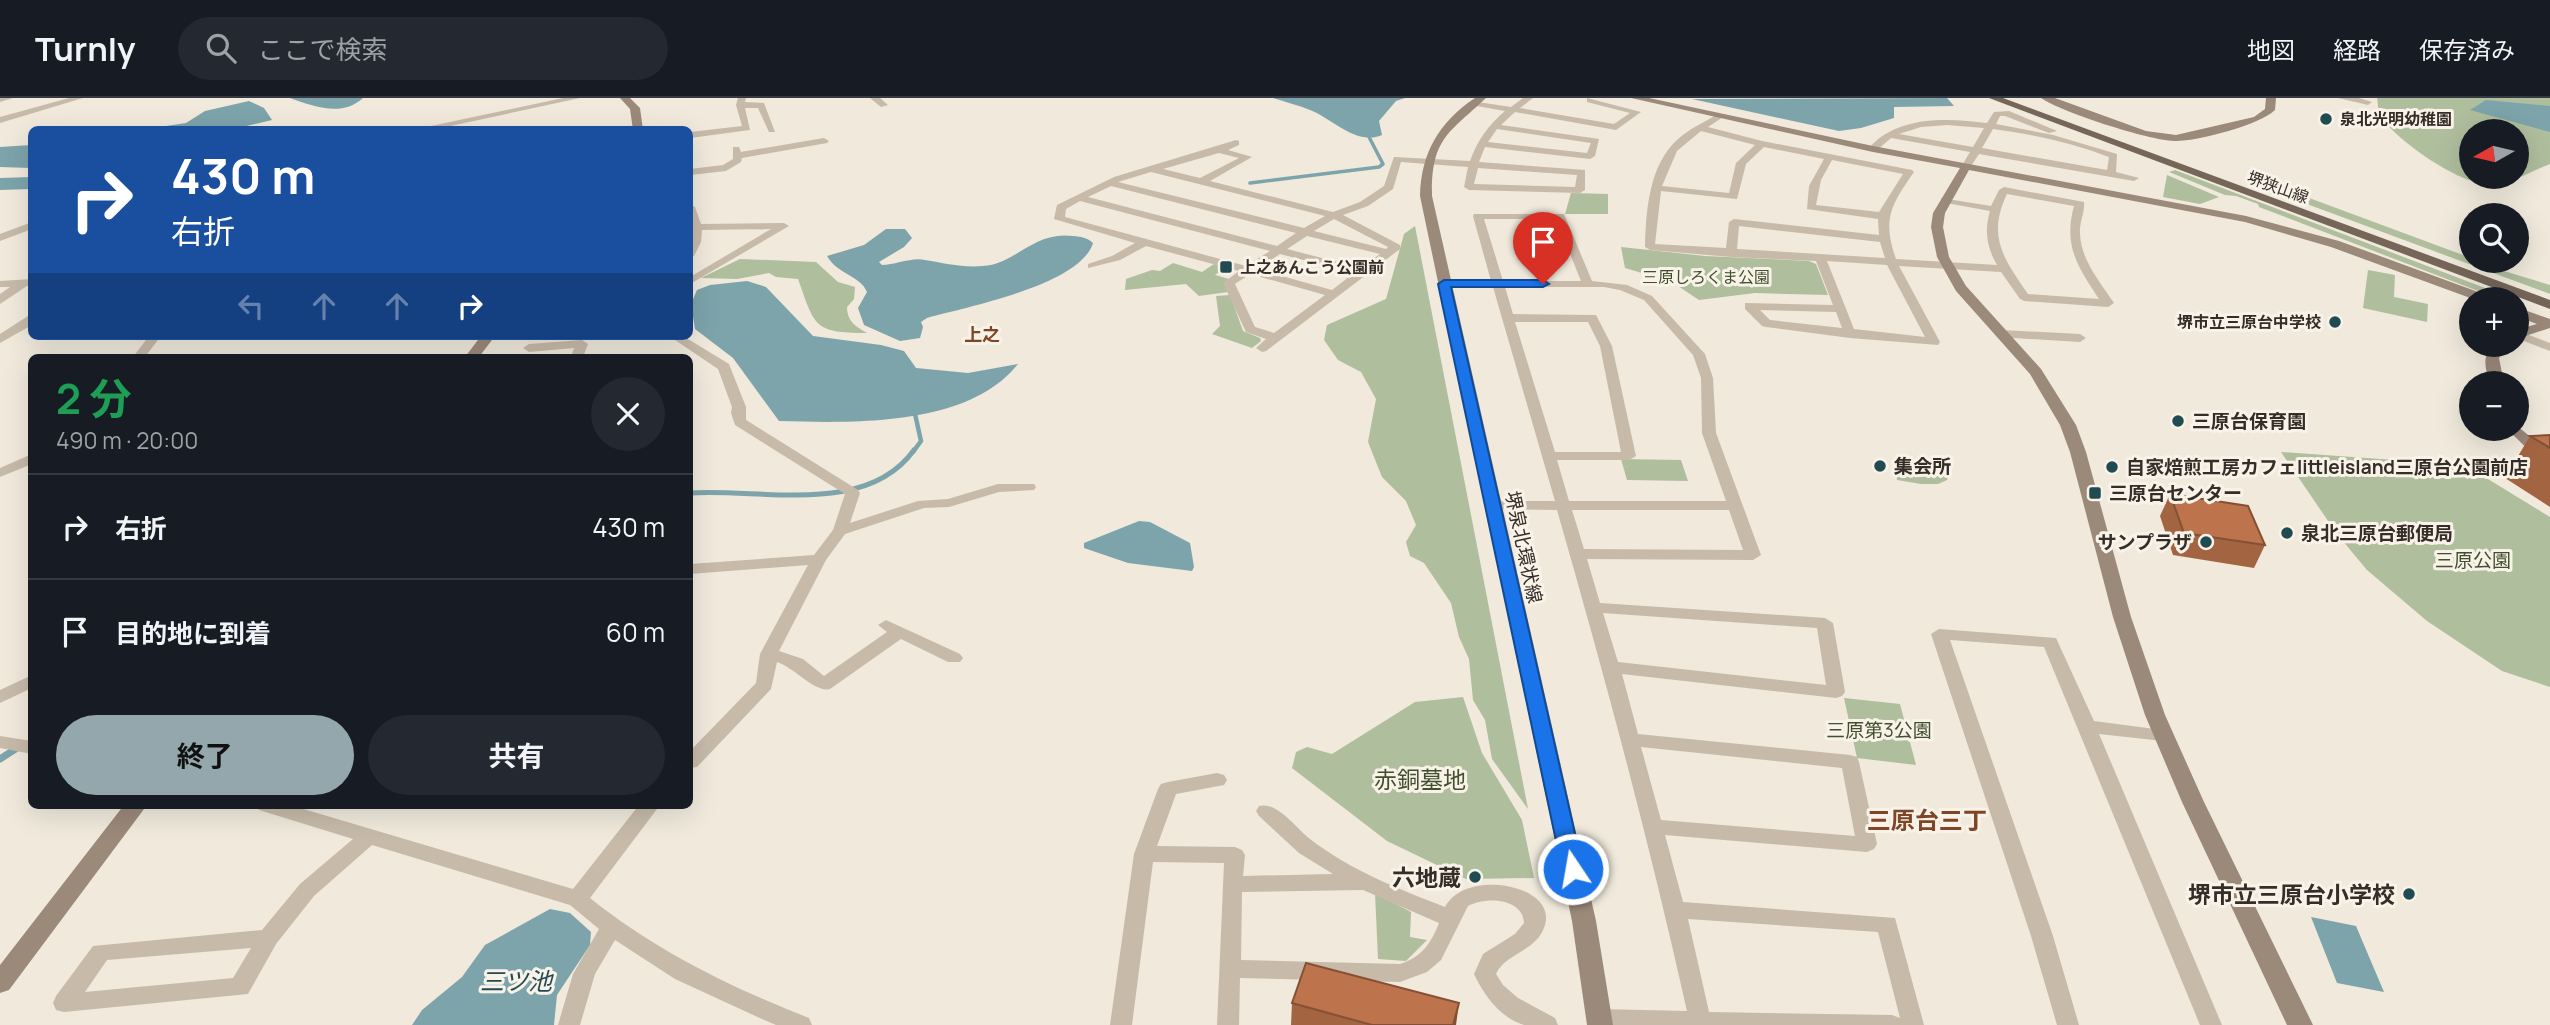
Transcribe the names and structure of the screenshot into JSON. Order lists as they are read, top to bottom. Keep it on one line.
{"streets":{"main road":["堺狭山線"],"street":["堺泉北環状線"]},"districts":["上之","三原台三丁"],"water":["三ツ池"],"parks":["三原しろくま公園","三原公園","三原第3公園","赤銅墓地"],"places":{"other":["泉北光明幼稚園","堺市立三原台中学校","三原台保育園","集会所","自家焙煎工房カフェlittleisland三原台公園前店","泉北三原台郵便局","サンプラザ","六地蔵","堺市立三原台小学校"],"transit":["上之あんこう公園前","三原台センター"]},"north":"left","page":{"header":"Turnly","search":"ここで検索","nav":["地図","経路","保存済み"],"map_buttons":["+","−"],"turn":["430 m","右折"],"heading":["2 分","490 m · 20:00"],"list":[{"name":"右折","value":"430 m"},{"name":"目的地に到着","value":"60 m"}],"buttons":["終了","共有"]}}
